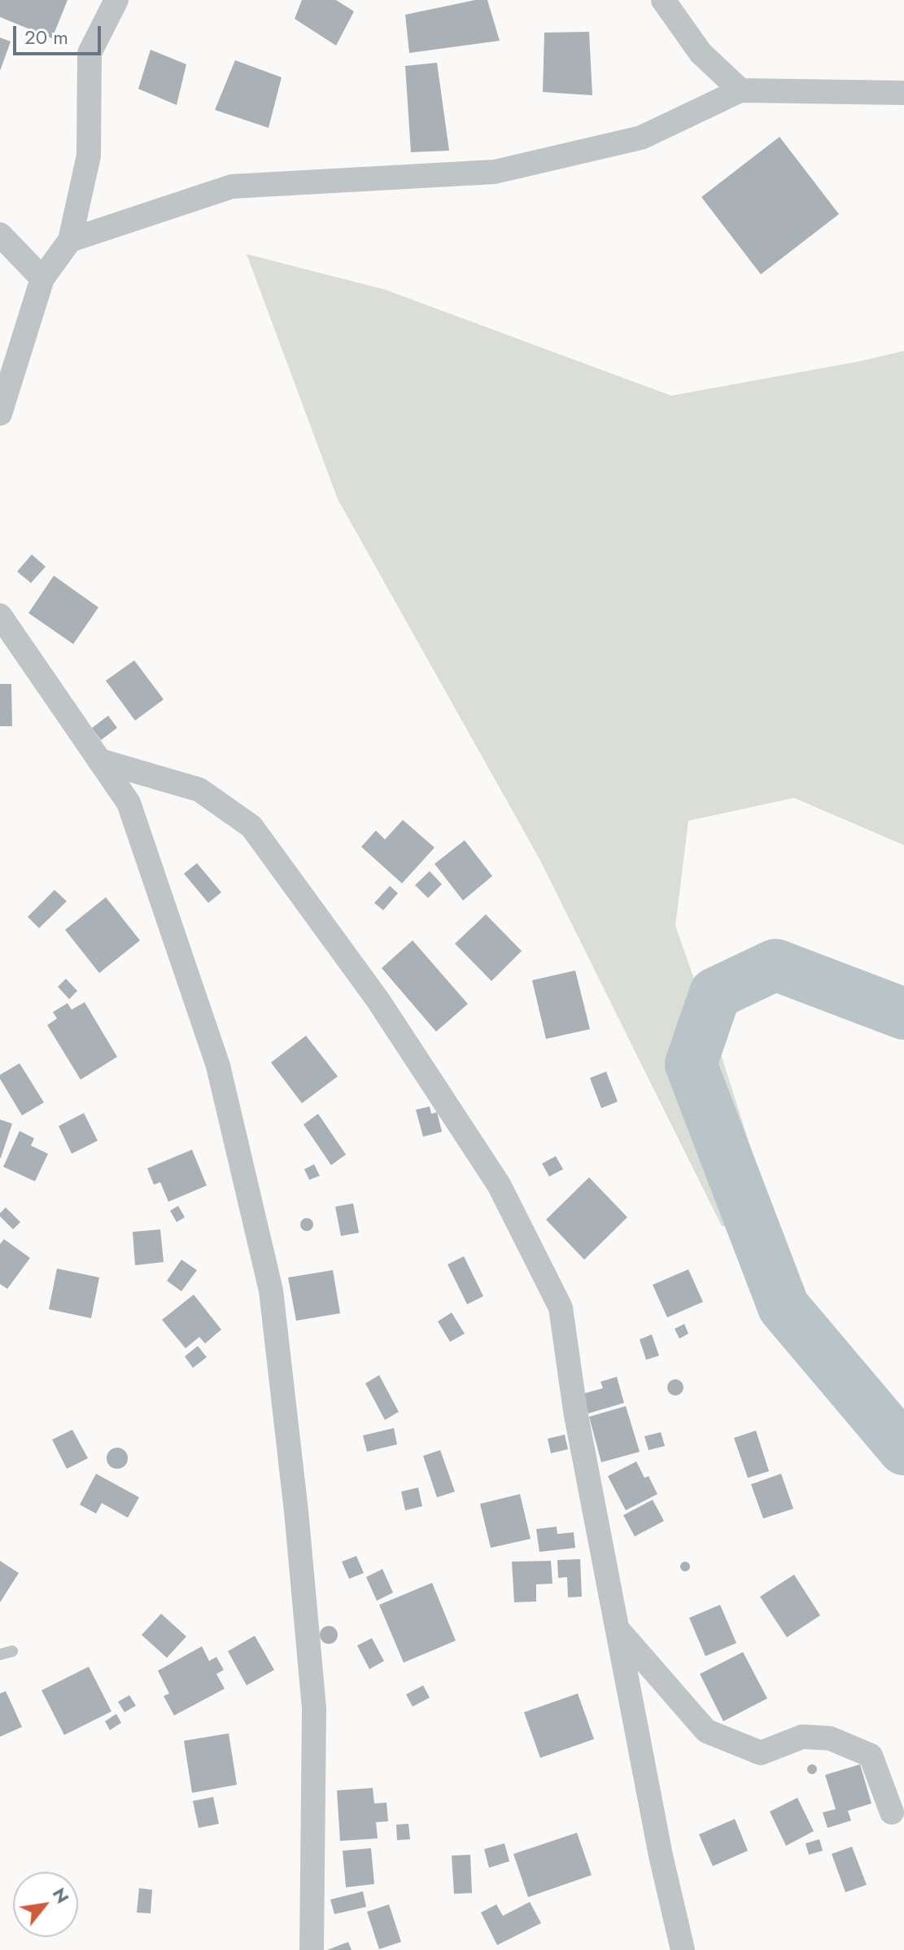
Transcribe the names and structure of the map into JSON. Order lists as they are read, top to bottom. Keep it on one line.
{"scale_bar":"20 m","north":"top right"}
